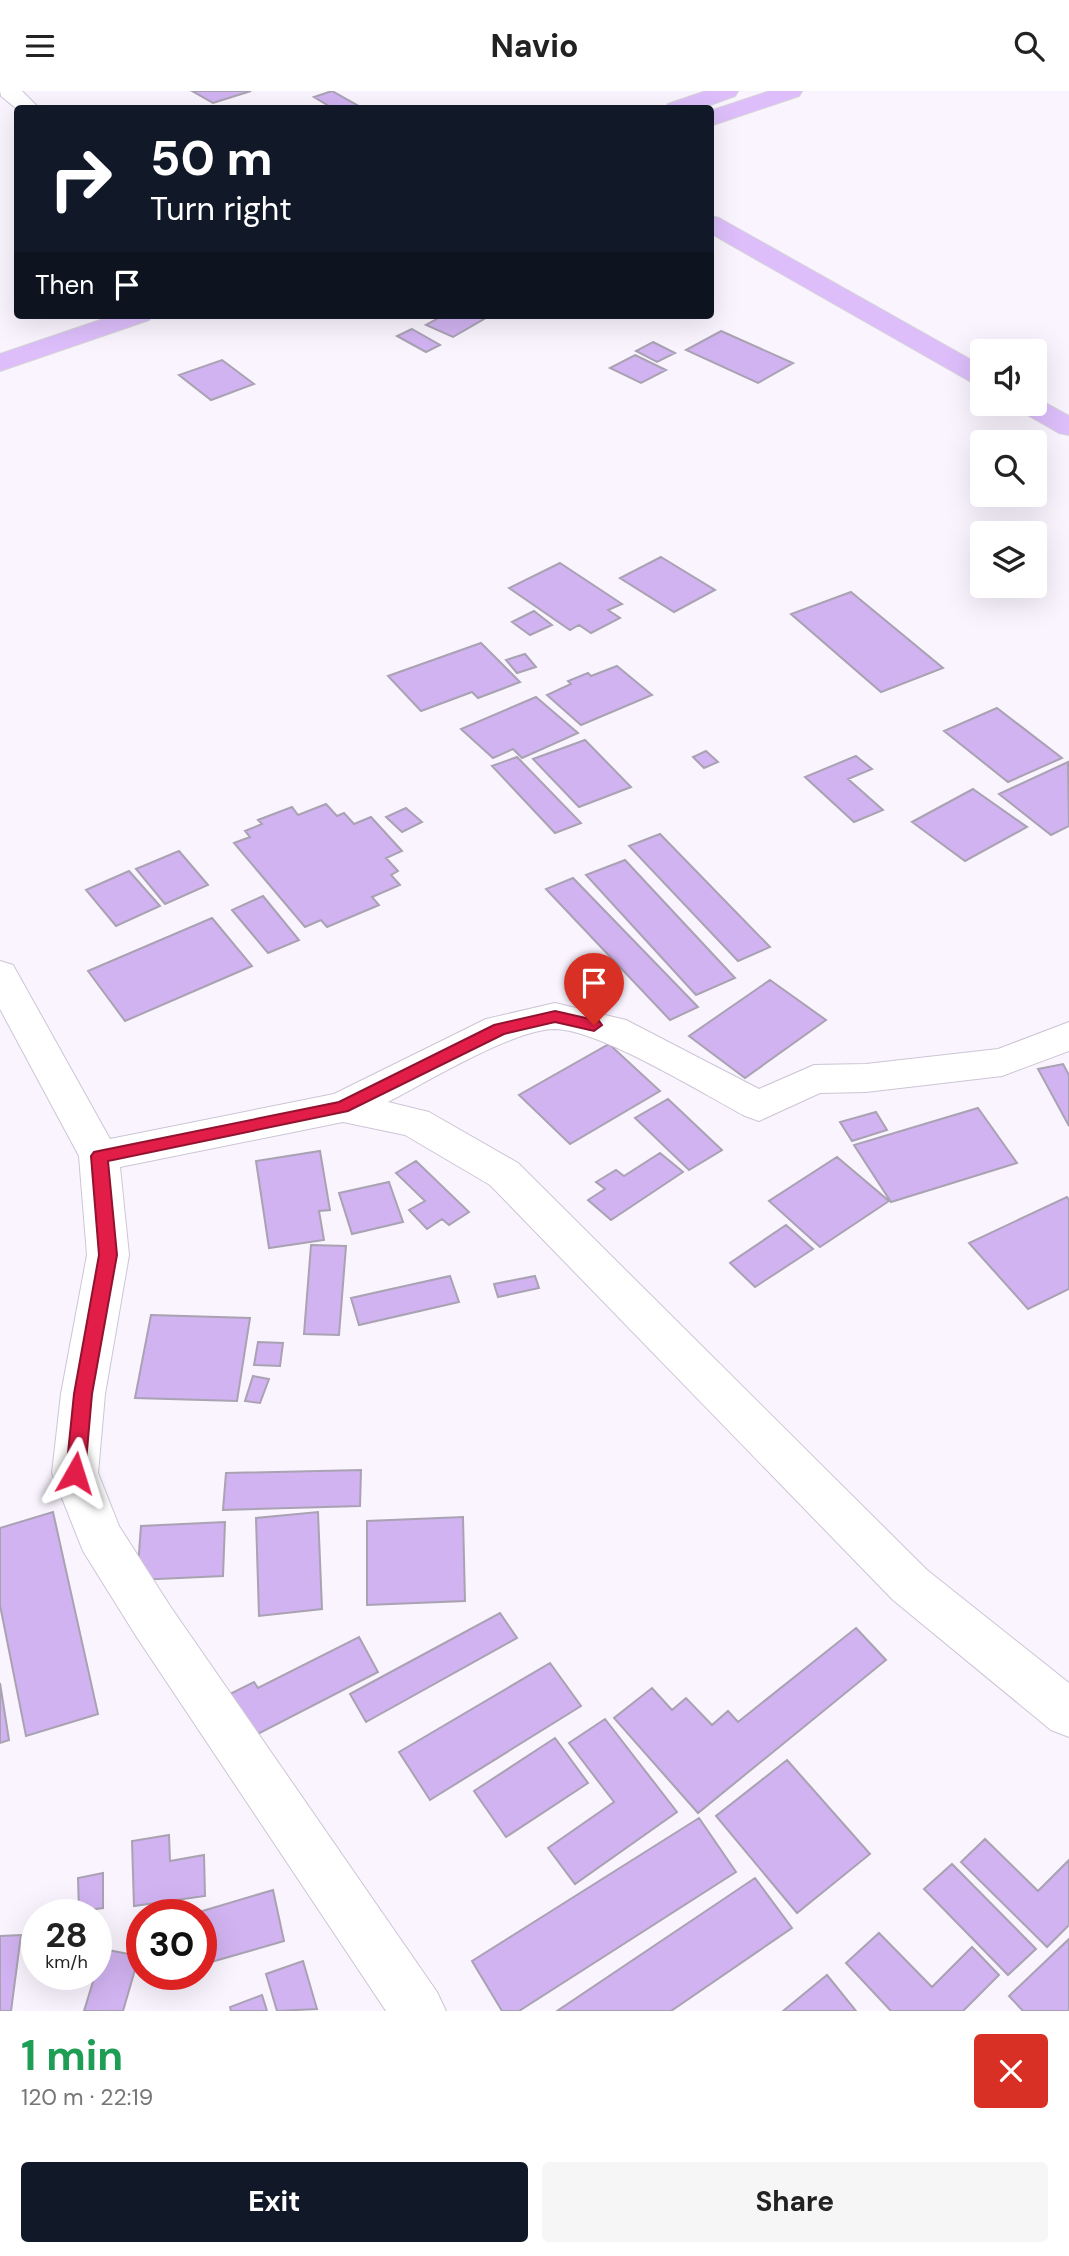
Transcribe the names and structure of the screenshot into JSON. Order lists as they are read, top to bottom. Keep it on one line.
{"page":{"header":"Navio","turn":["50 m","Turn right"],"then":"Then","speed":"28 km/h","limit":"30","heading":["1 min","120 m · 22:19"],"buttons":["Exit","Share"]}}
